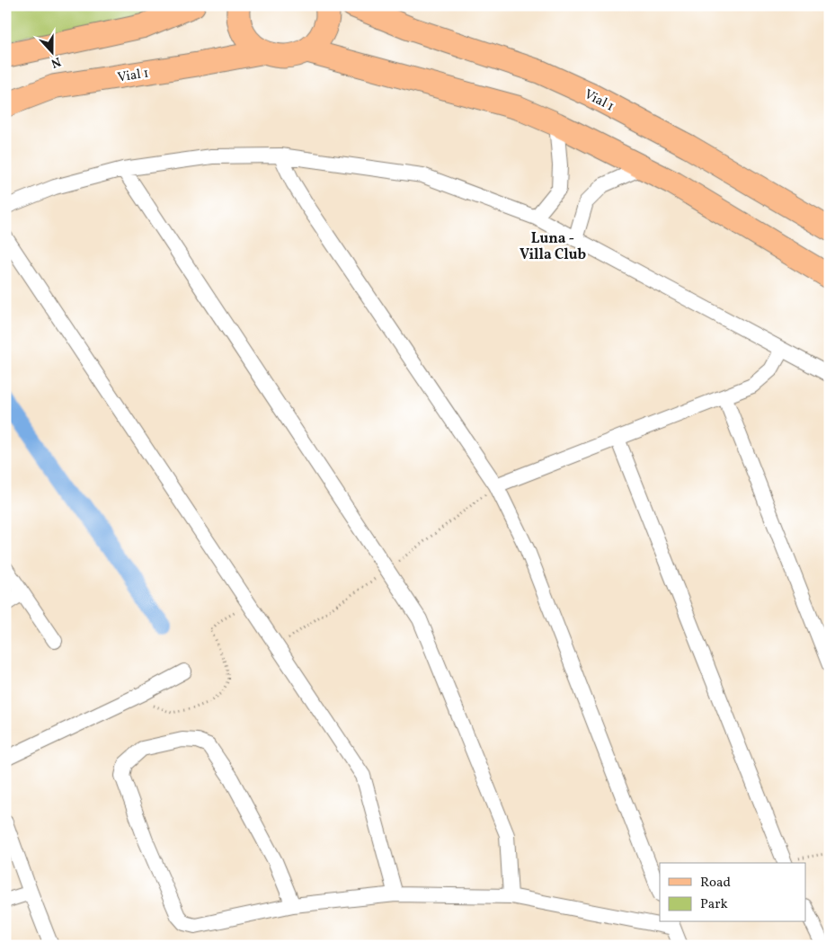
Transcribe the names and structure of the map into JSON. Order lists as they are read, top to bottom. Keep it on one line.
{"streets":{"main road":["Vial 1"]},"districts":["Luna - Villa Club"],"legend":["Road","Park"],"north":"bottom"}
